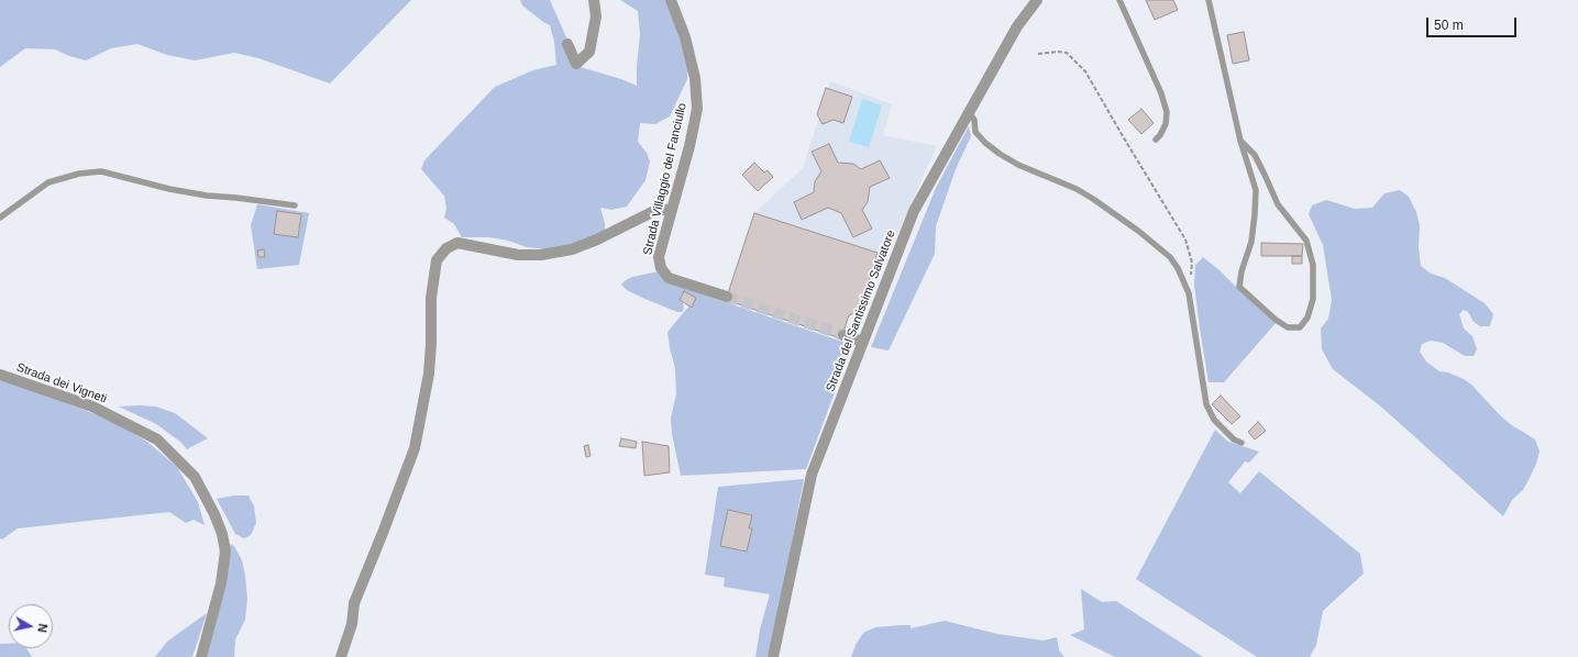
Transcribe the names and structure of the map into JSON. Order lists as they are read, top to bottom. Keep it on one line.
{"streets":{"street":["Strada Villaggio del Fanciullo","Strada del Santissimo Salvatore","Strada dei Vigneti"]},"scale_bar":"50 m","north":"right"}
